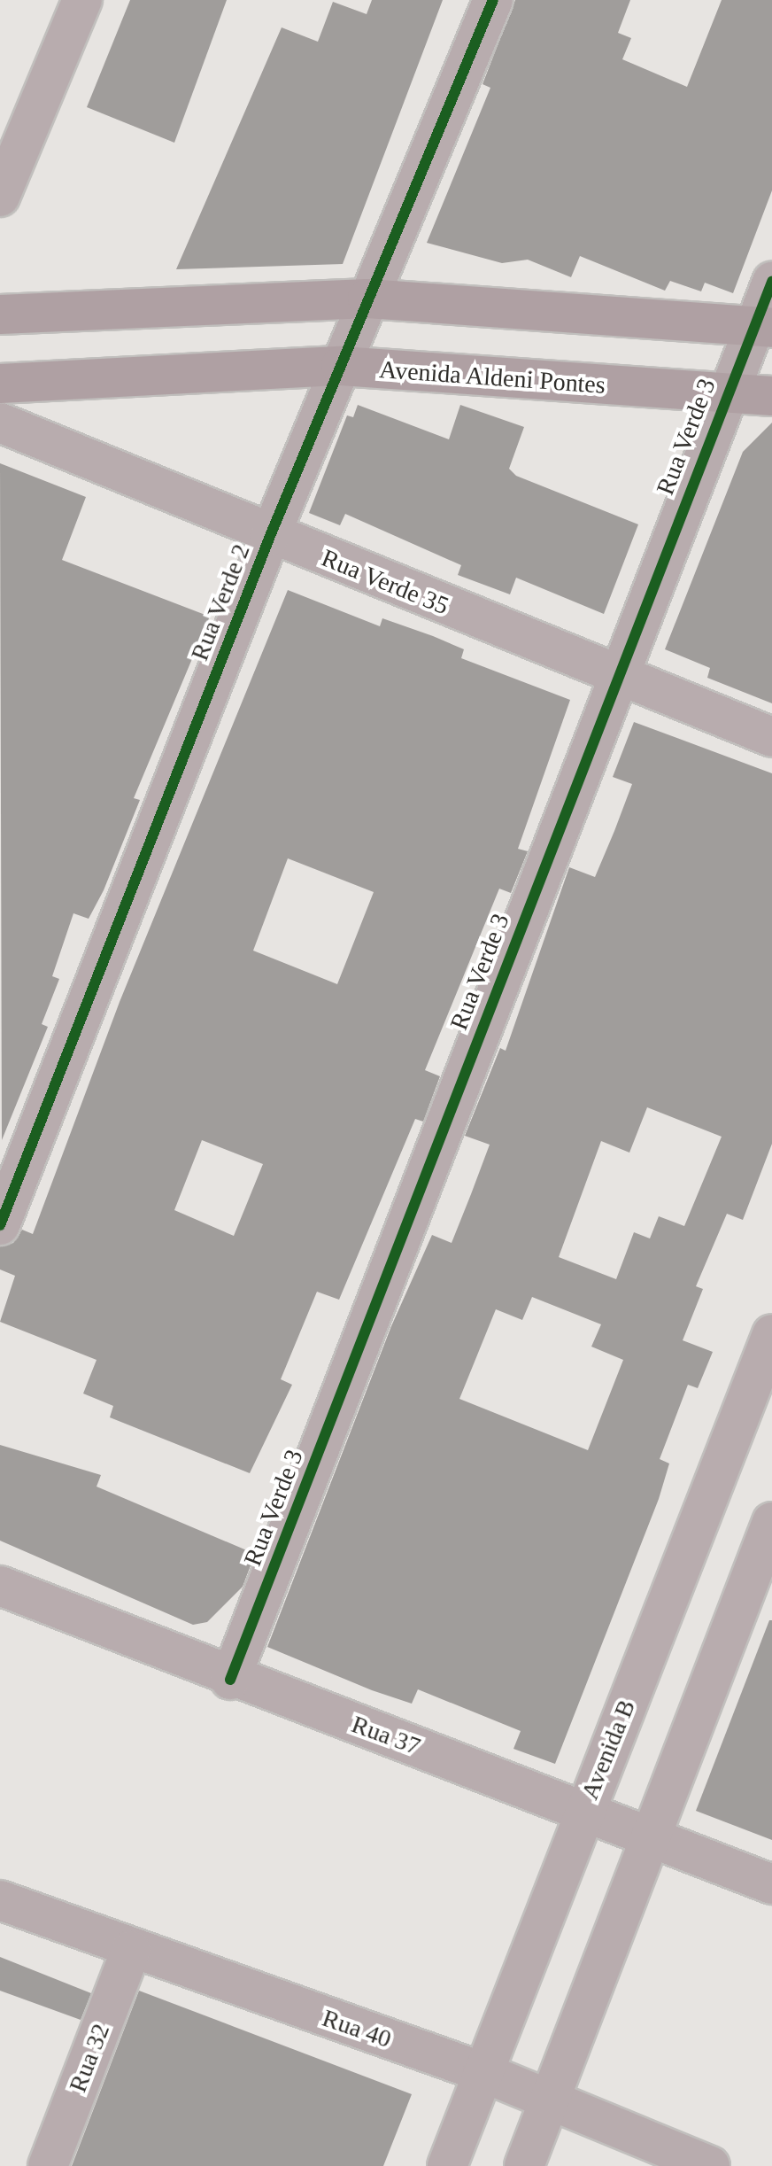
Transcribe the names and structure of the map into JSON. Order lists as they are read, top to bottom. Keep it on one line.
{"streets":{"main road":["Avenida Aldeni Pontes"],"street":["Rua Verde 3","Rua Verde 35","Rua Verde 2","Rua 37","Avenida B","Rua 40","Rua 32"]},"crossings":[["Avenida Aldeni Pontes","Rua Verde 3"],["Avenida Aldeni Pontes","Rua Verde 2"],["Rua Verde 3","Rua Verde 35"],["Rua Verde 3","Rua 37"],["Rua Verde 35","Rua Verde 2"],["Rua 37","Avenida B"],["Avenida B","Rua 40"],["Rua 40","Rua 32"]]}
